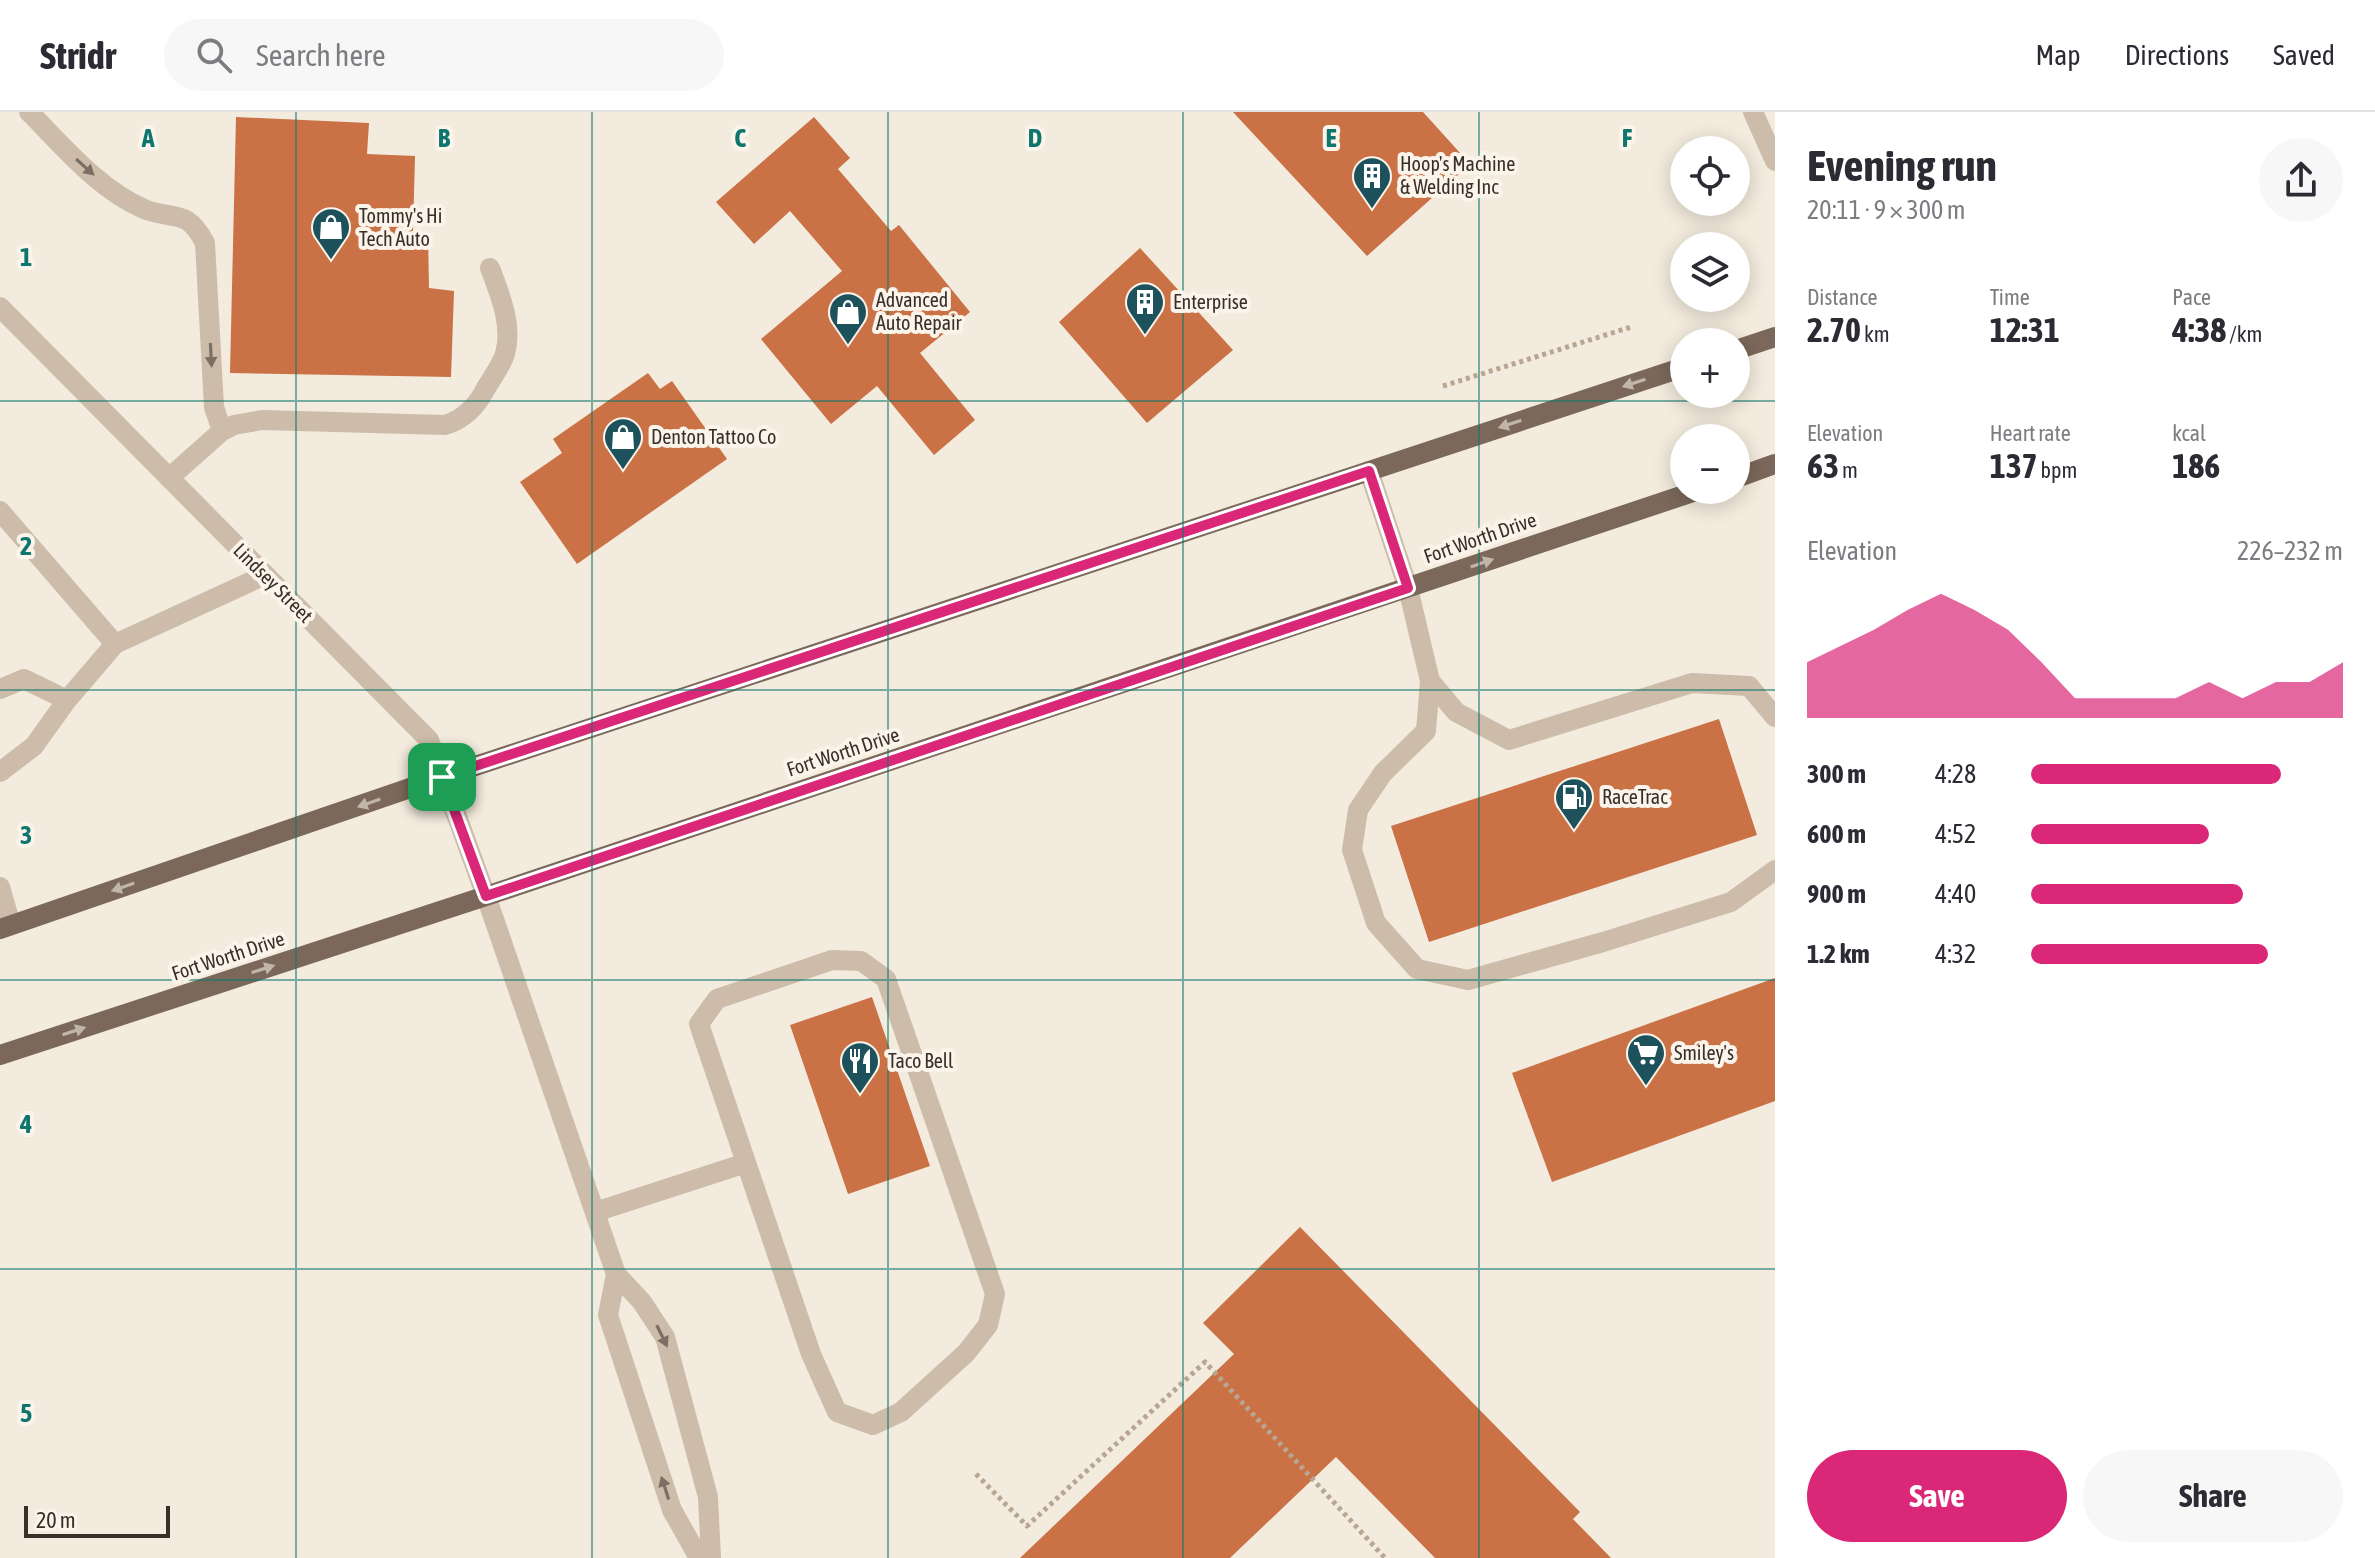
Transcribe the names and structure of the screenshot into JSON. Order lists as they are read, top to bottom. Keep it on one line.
{"streets":{"main road":["Fort Worth Drive"],"street":["Lindsey Street"]},"crossings":[["Fort Worth Drive","Lindsey Street"]],"places":{"building":["Hoop's Machine & Welding Inc","Enterprise"],"shop":["Tommy's Hi Tech Auto","Advanced Auto Repair","Denton Tattoo Co"],"fuel station":["RaceTrac"],"supermarket":["Smiley's"],"restaurant":["Taco Bell"]},"scale_bar":"20 m","page":{"header":"Stridr","search":"Search here","nav":["Map","Directions","Saved"],"heading":["Evening run","20:11 · 9 × 300 m"],"map_buttons":["+","−"],"stats":[["Distance","2.70 km"],["Time","12:31"],["Pace","4:38 /km"],["Elevation","63 m"],["Heart rate","137 bpm"],["kcal","186"]],"chart":["Elevation","226–232 m"],"list":[{"name":"300 m","note":"4:28"},{"name":"600 m","note":"4:52"},{"name":"900 m","note":"4:40"},{"name":"1.2 km","note":"4:32"}],"buttons":["Save","Share"],"scale":"20 m"},"grid":{"columns":["A","B","C","D","E","F"],"rows":["1","2","3","4","5"]}}
